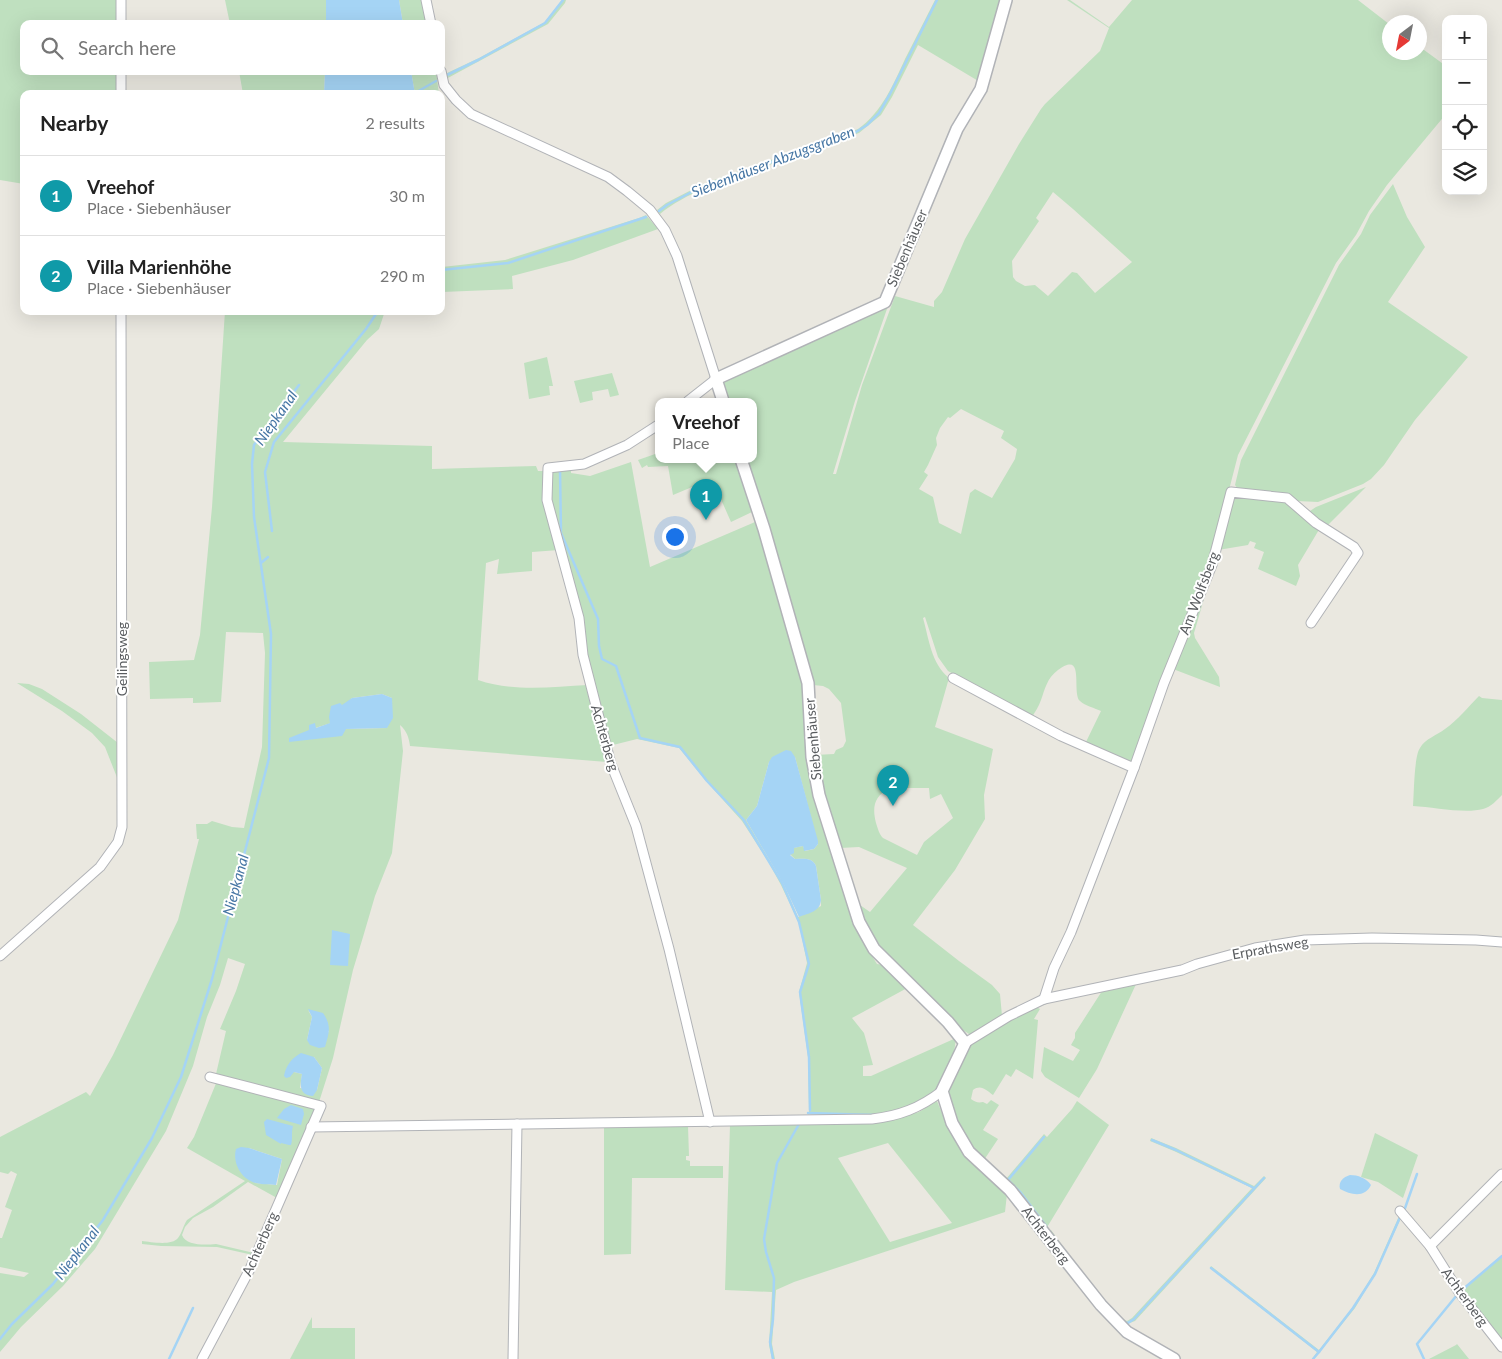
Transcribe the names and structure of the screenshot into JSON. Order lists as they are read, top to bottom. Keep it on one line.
{"streets":{"street":["Siebenhäuser","Am Wolfsberg","Geilingsweg","Achterberg","Erprathsweg"]},"crossings":[["Siebenhäuser","Erprathsweg"],["Am Wolfsberg","Erprathsweg"]],"water":["Siebenhäuser Abzugsgraben","Niepkanal"],"north":"bottom left","page":{"map_buttons":["+","−"],"search":"Search here","heading":["Nearby","2 results"],"list":[{"mark":"1","name":"Vreehof","note":"Place · Siebenhäuser","value":"30 m"},{"mark":"2","name":"Villa Marienhöhe","note":"Place · Siebenhäuser","value":"290 m"}],"popup":["Vreehof","Place"],"pins":["1","2"]}}
